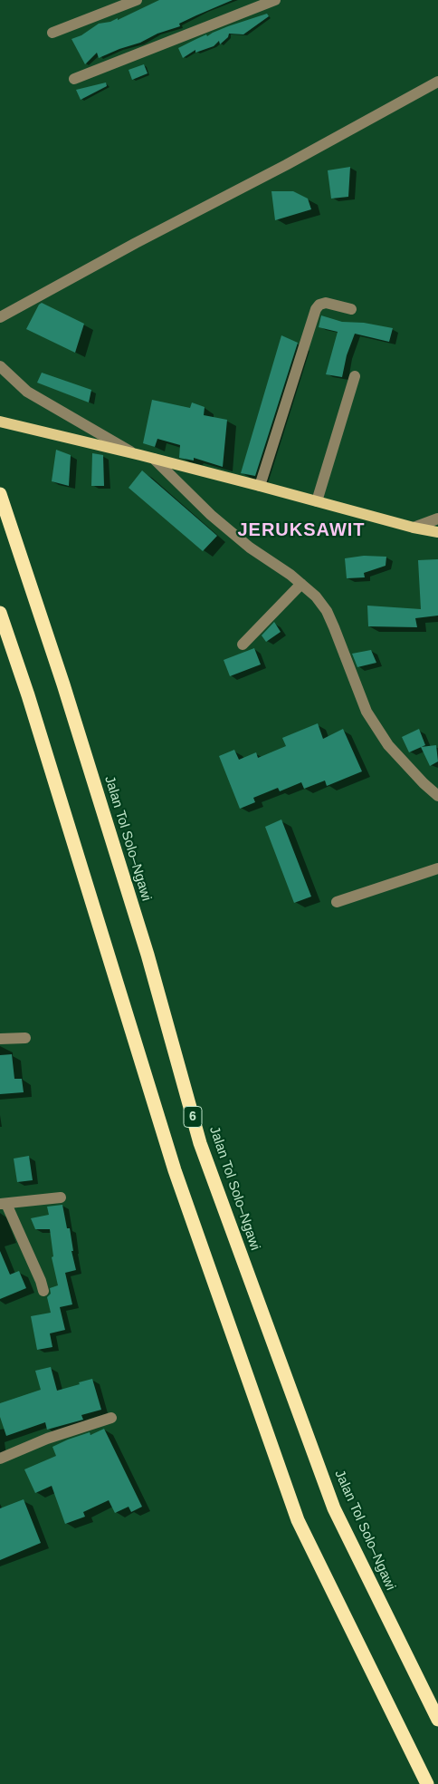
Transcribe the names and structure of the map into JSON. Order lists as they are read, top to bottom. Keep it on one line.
{"streets":{"highway":["Jalan Tol Solo–Ngawi","6"]},"districts":["JERUKSAWIT"]}
